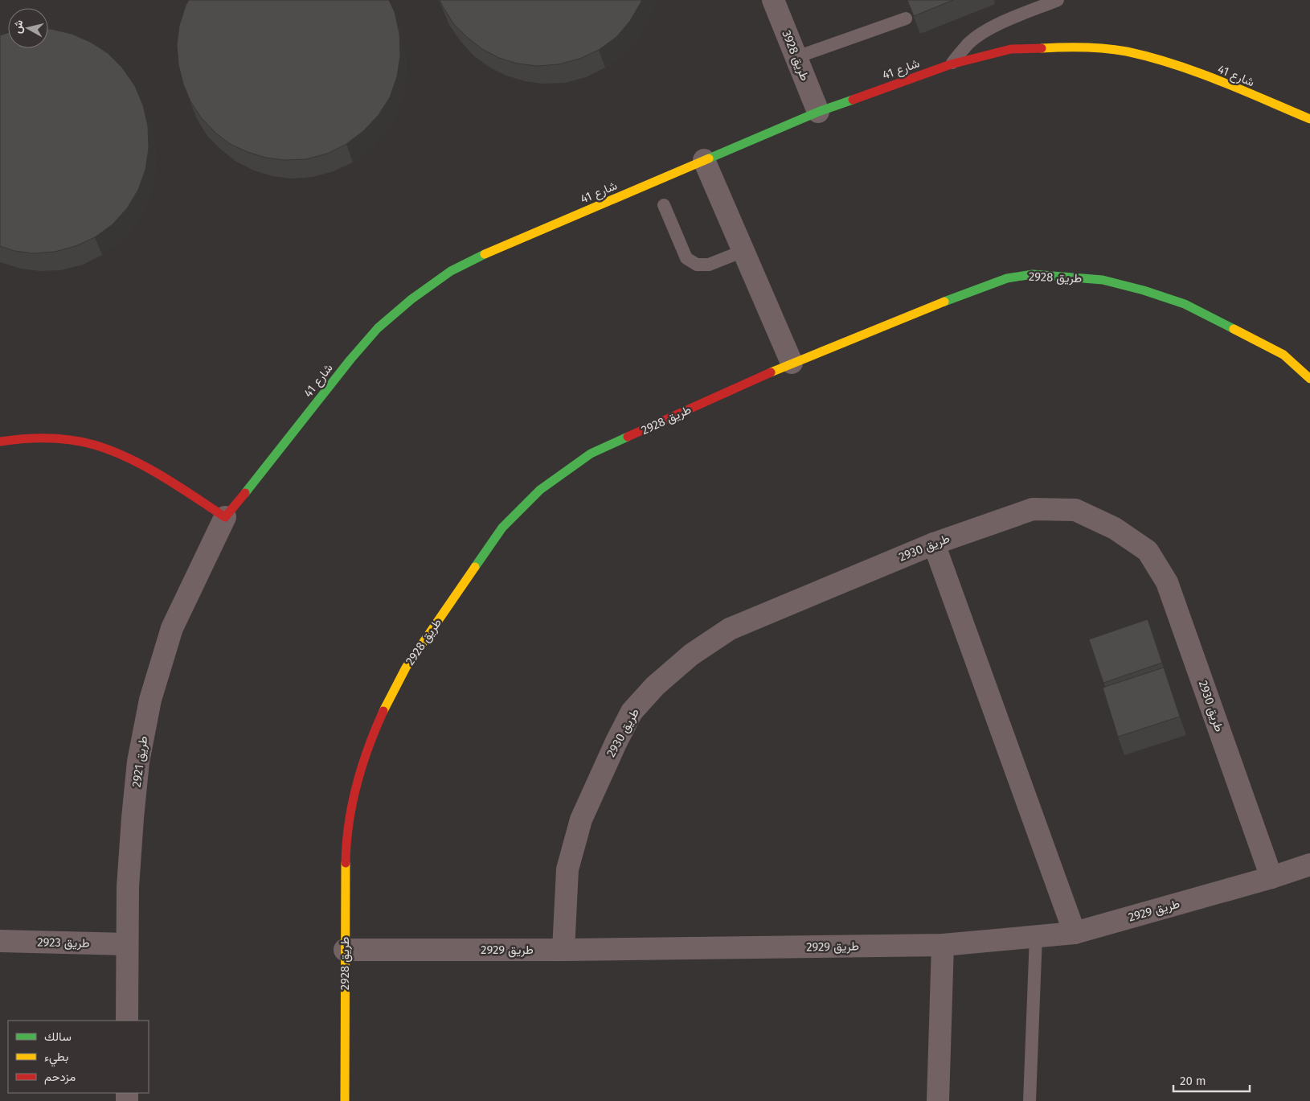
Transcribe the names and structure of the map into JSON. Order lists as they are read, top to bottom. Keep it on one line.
{"streets":{"street":["طريق 3928","شارع 41","طريق 2928","طريق 2930","طريق 2921","طريق 2929","طريق 2923"]},"crossings":[["طريق 3928","شارع 41"],["شارع 41","طريق 2921"],["طريق 2928","طريق 2929"],["طريق 2930","طريق 2929"],["طريق 2921","طريق 2923"]],"legend":["سالك","بطيء","مزدحم"],"scale_bar":"20 m","north":"left"}
